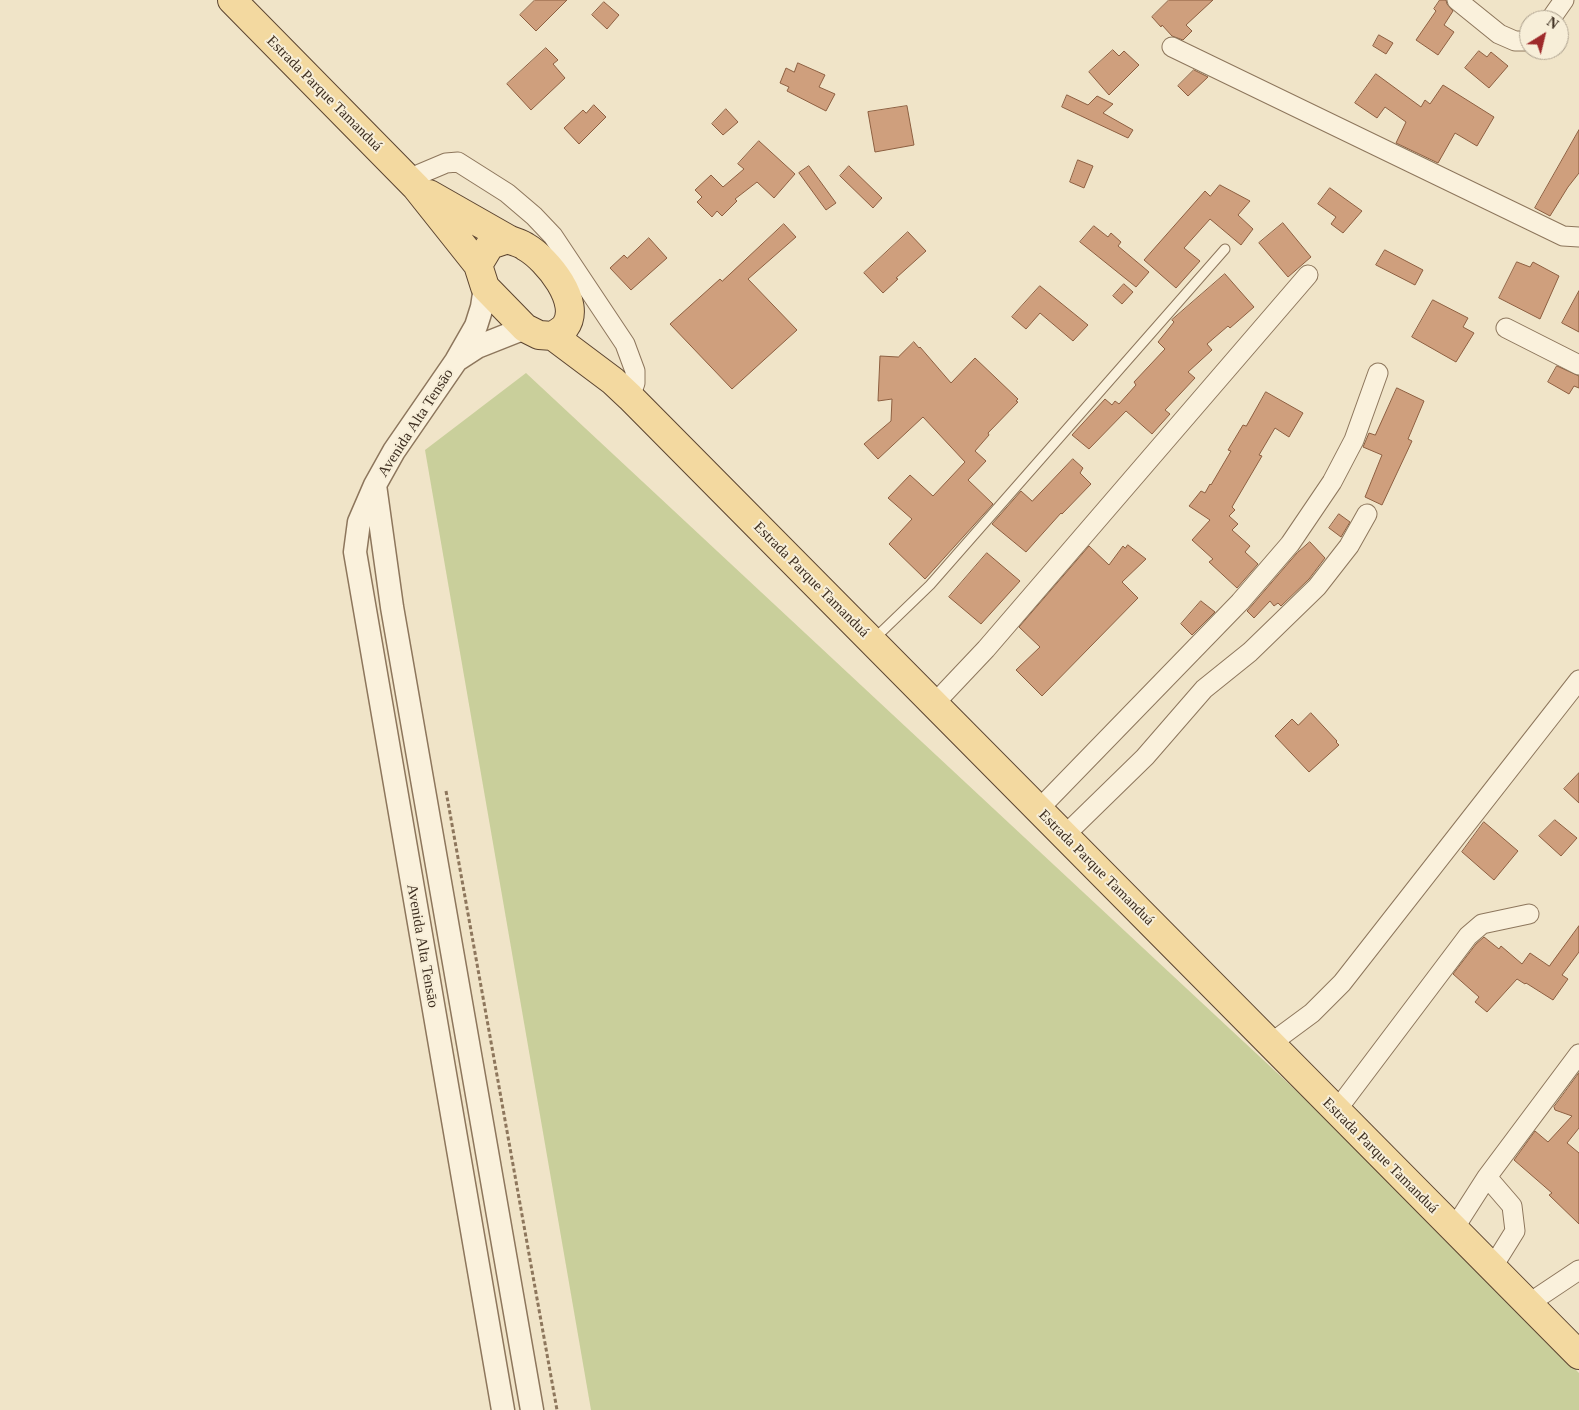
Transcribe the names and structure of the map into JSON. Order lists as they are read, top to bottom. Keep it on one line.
{"streets":{"main road":["Estrada Parque Tamanduá"],"street":["Avenida Alta Tensāo"]},"crossings":[["Estrada Parque Tamanduá","Avenida Alta Tensāo"]],"north":"top right"}
